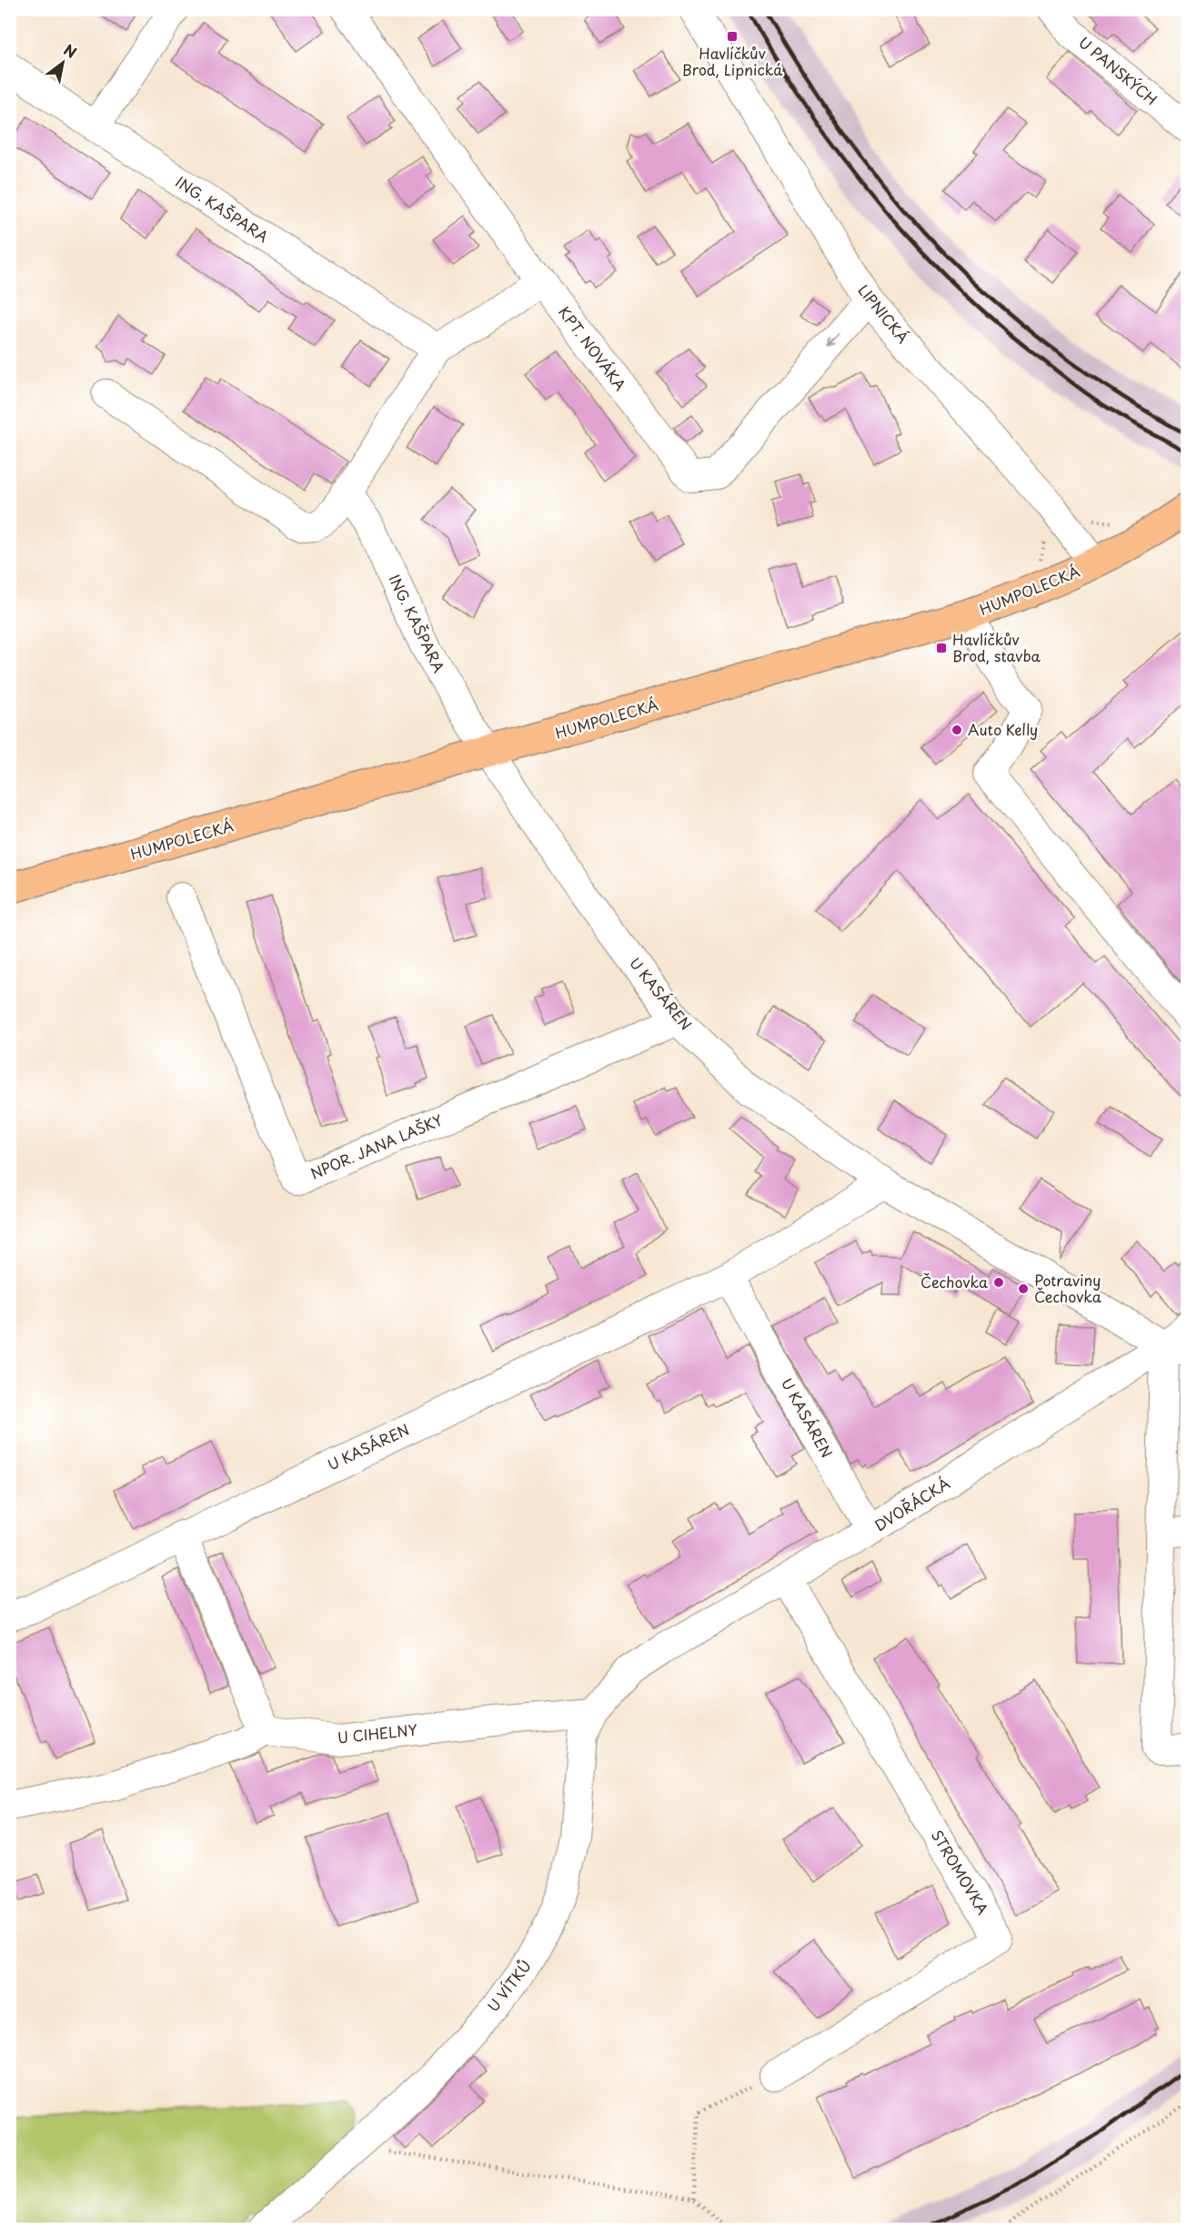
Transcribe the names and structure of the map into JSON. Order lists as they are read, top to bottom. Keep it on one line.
{"streets":{"main road":["HUMPOLECKÁ"],"street":["U PANSKÝCH","ING. KAŠPARA","LIPNICKÁ","KPT. NOVÁKA","U KASÁREN","NPOR. JANA LAŠKY","DVOŘÁCKÁ","U CIHELNY","STROMOVKA","U VÍTKŮ"]},"crossings":[["ING. KAŠPARA","HUMPOLECKÁ"],["ING. KAŠPARA","U KASÁREN"],["LIPNICKÁ","KPT. NOVÁKA"],["LIPNICKÁ","HUMPOLECKÁ"],["HUMPOLECKÁ","U KASÁREN"],["U KASÁREN","NPOR. JANA LAŠKY"],["U KASÁREN","DVOŘÁCKÁ"],["DVOŘÁCKÁ","STROMOVKA"],["DVOŘÁCKÁ","U VÍTKŮ"],["U CIHELNY","U VÍTKŮ"]],"places":{"transit":["Havlíčkův Brod, Lipnická","Havlíčkův Brod, stavba"],"other":["Auto Kelly","Čechovka","Potraviny Čechovka"]},"north":"top right"}
